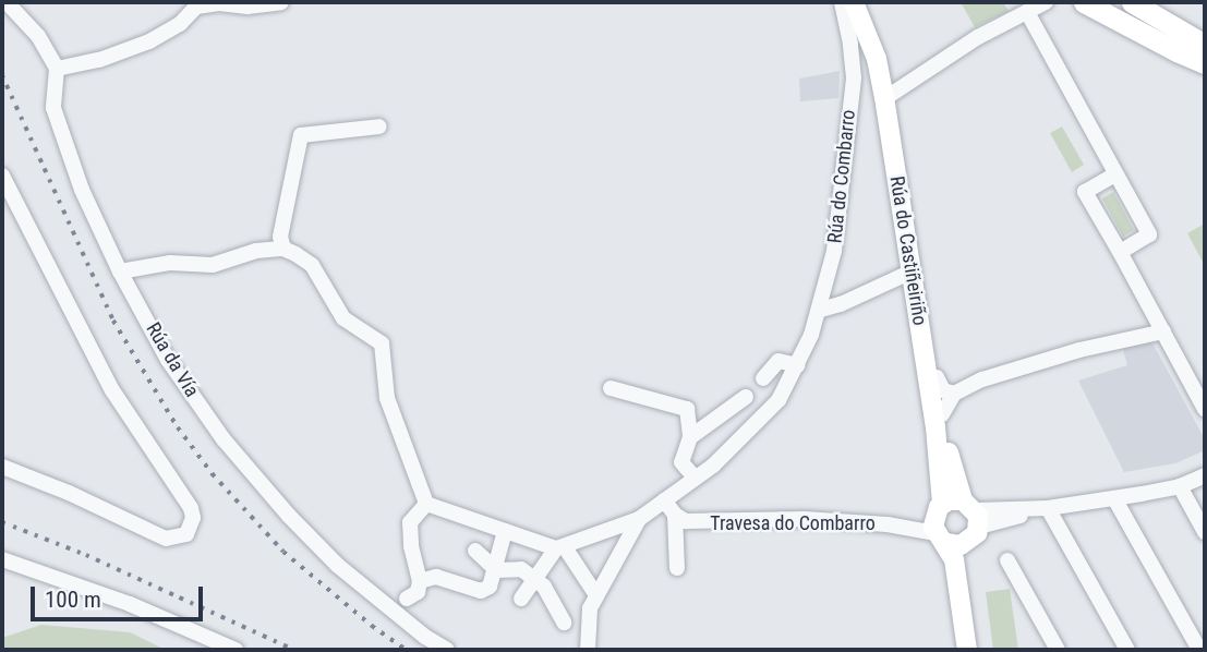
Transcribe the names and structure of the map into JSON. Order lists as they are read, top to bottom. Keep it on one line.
{"streets":{"main road":["Rúa do Castiñeiriño"],"street":["Rúa do Combarro","Rúa da Vía","Travesa do Combarro"]},"crossings":[["Rúa do Castiñeiriño","Travesa do Combarro"]],"scale_bar":"100 m"}
